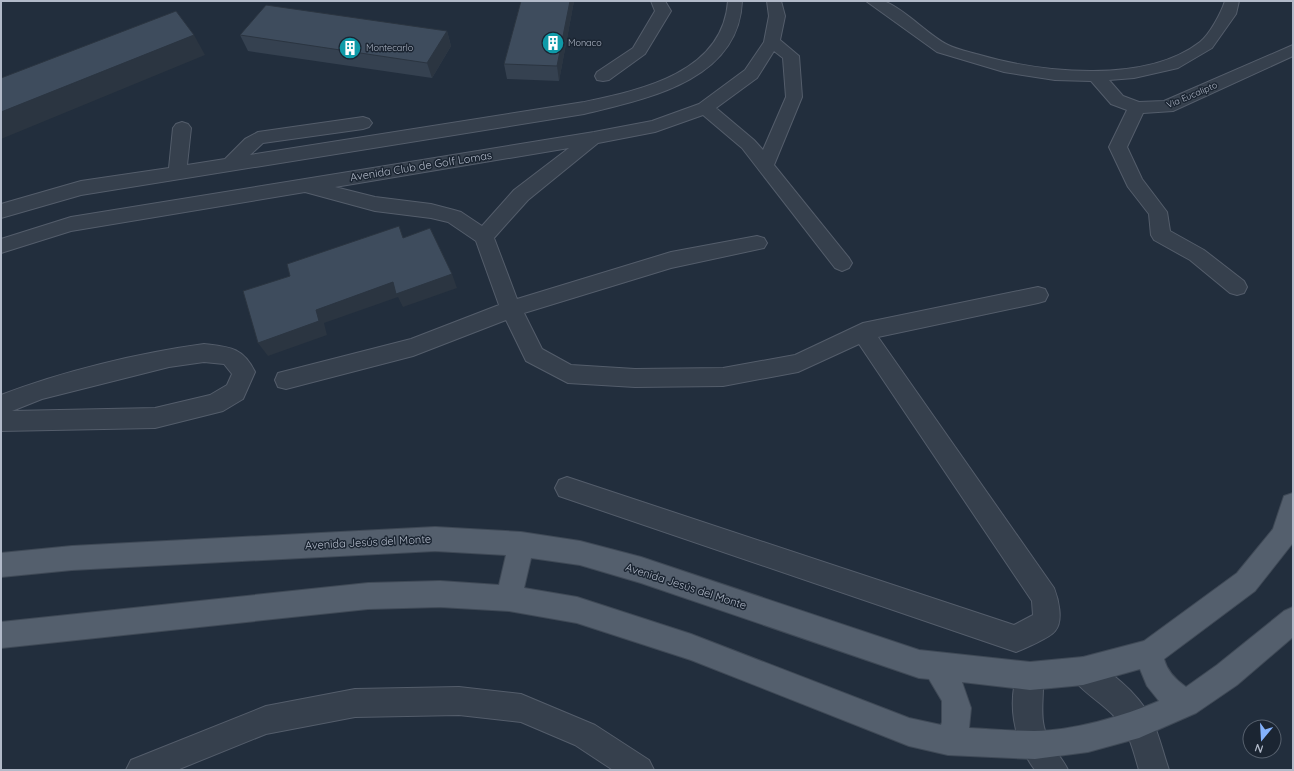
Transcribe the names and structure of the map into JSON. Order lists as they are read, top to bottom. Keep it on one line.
{"streets":{"main road":["Avenida Jesús del Monte"],"street":["Via Eucalipto","Avenida Club de Golf Lomas"]},"places":{"building":["Monaco","Montecarlo"]},"north":"bottom"}
